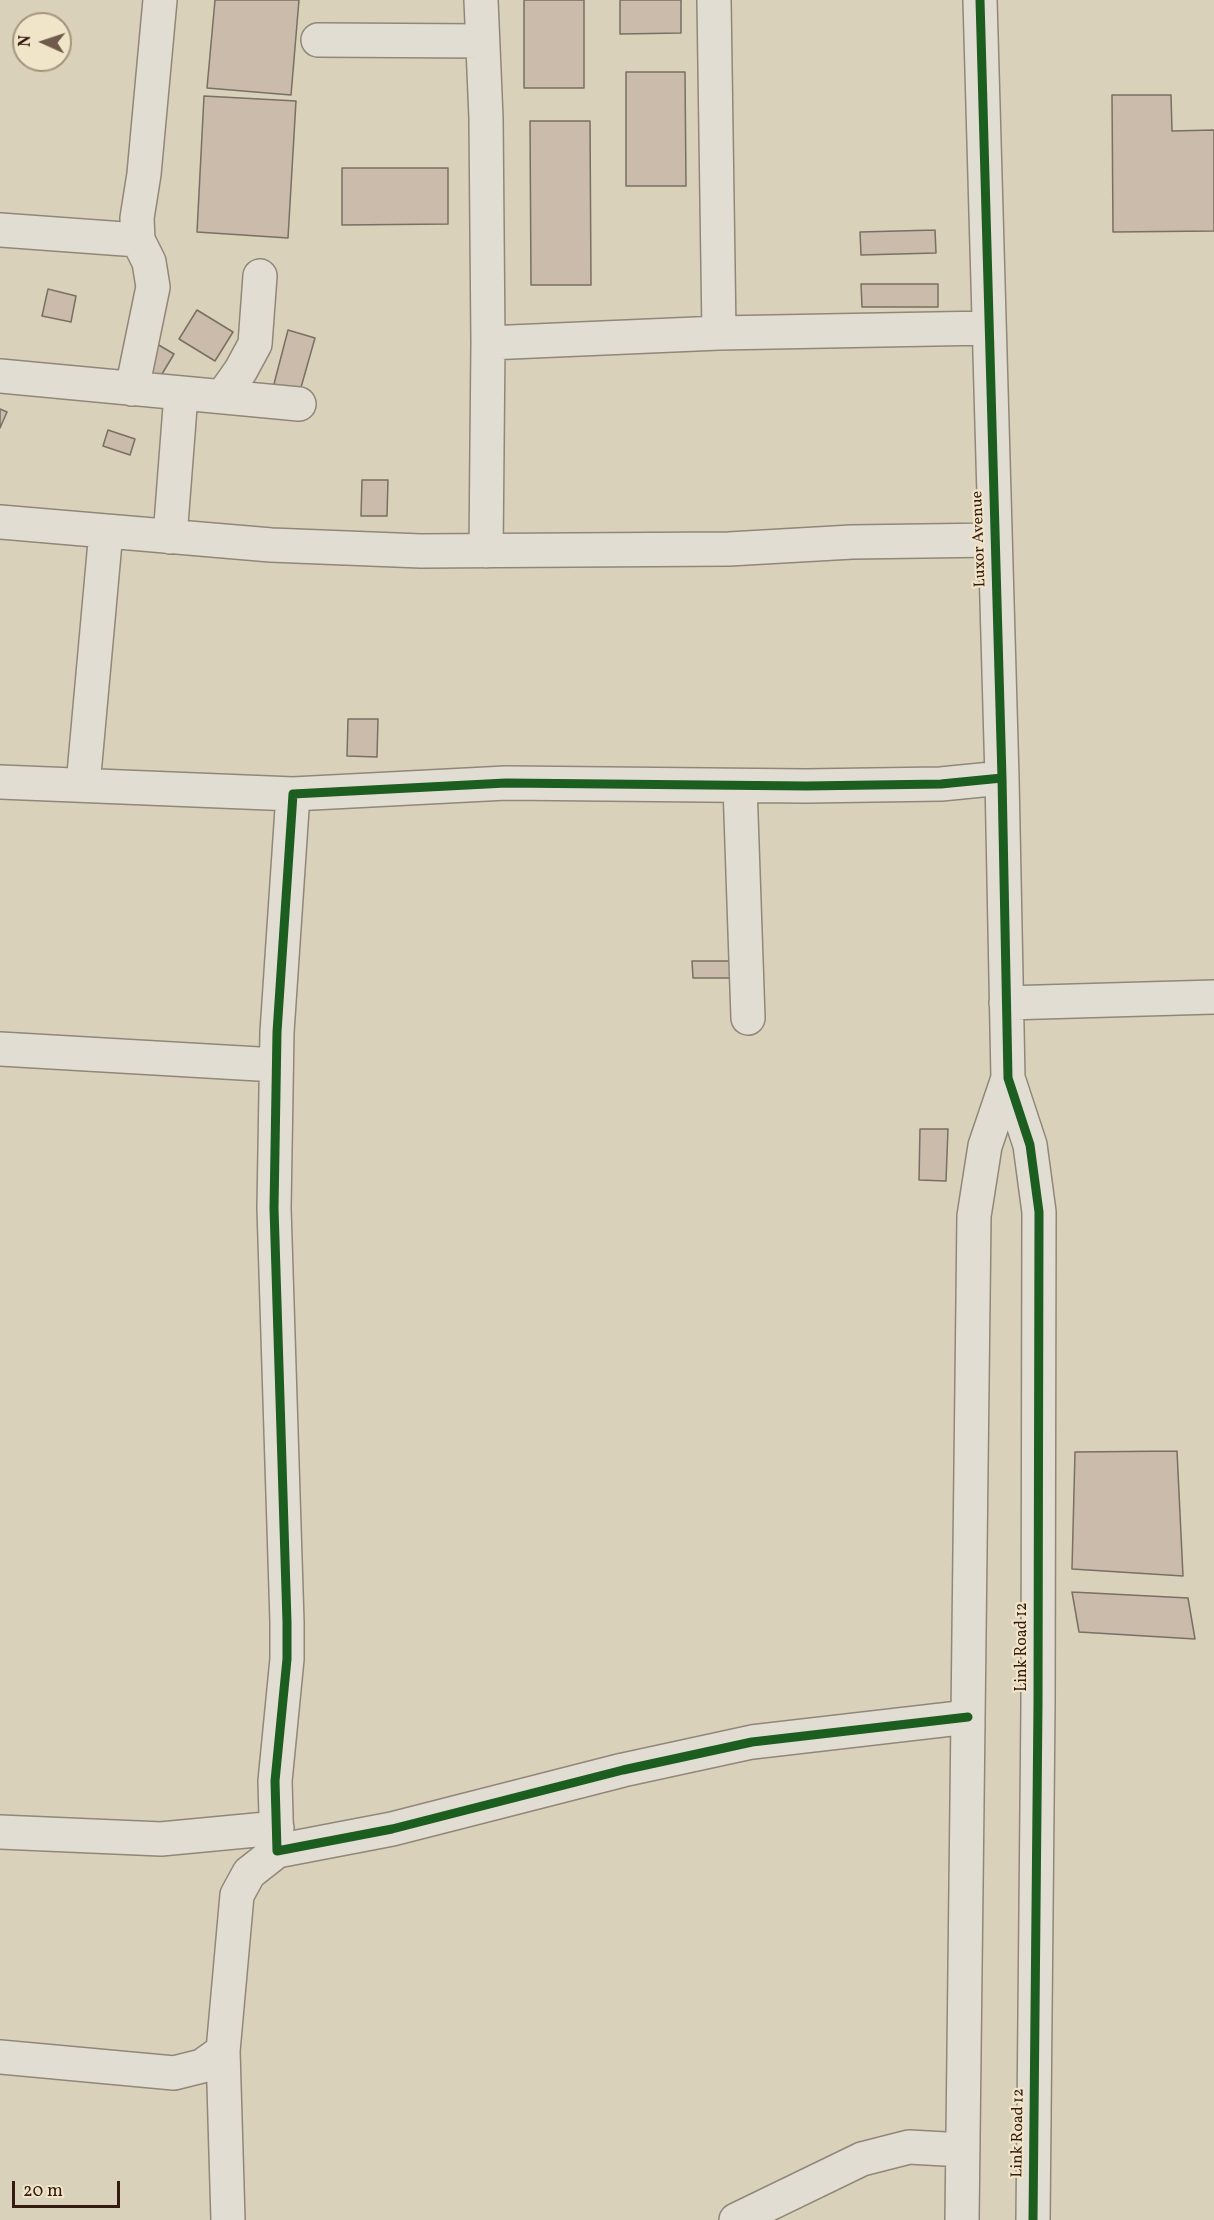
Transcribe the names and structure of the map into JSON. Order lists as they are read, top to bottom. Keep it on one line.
{"streets":{"street":["Luxor Avenue","Link Road 12"]},"crossings":[["Luxor Avenue","Link Road 12"]],"scale_bar":"20 m","north":"left"}
